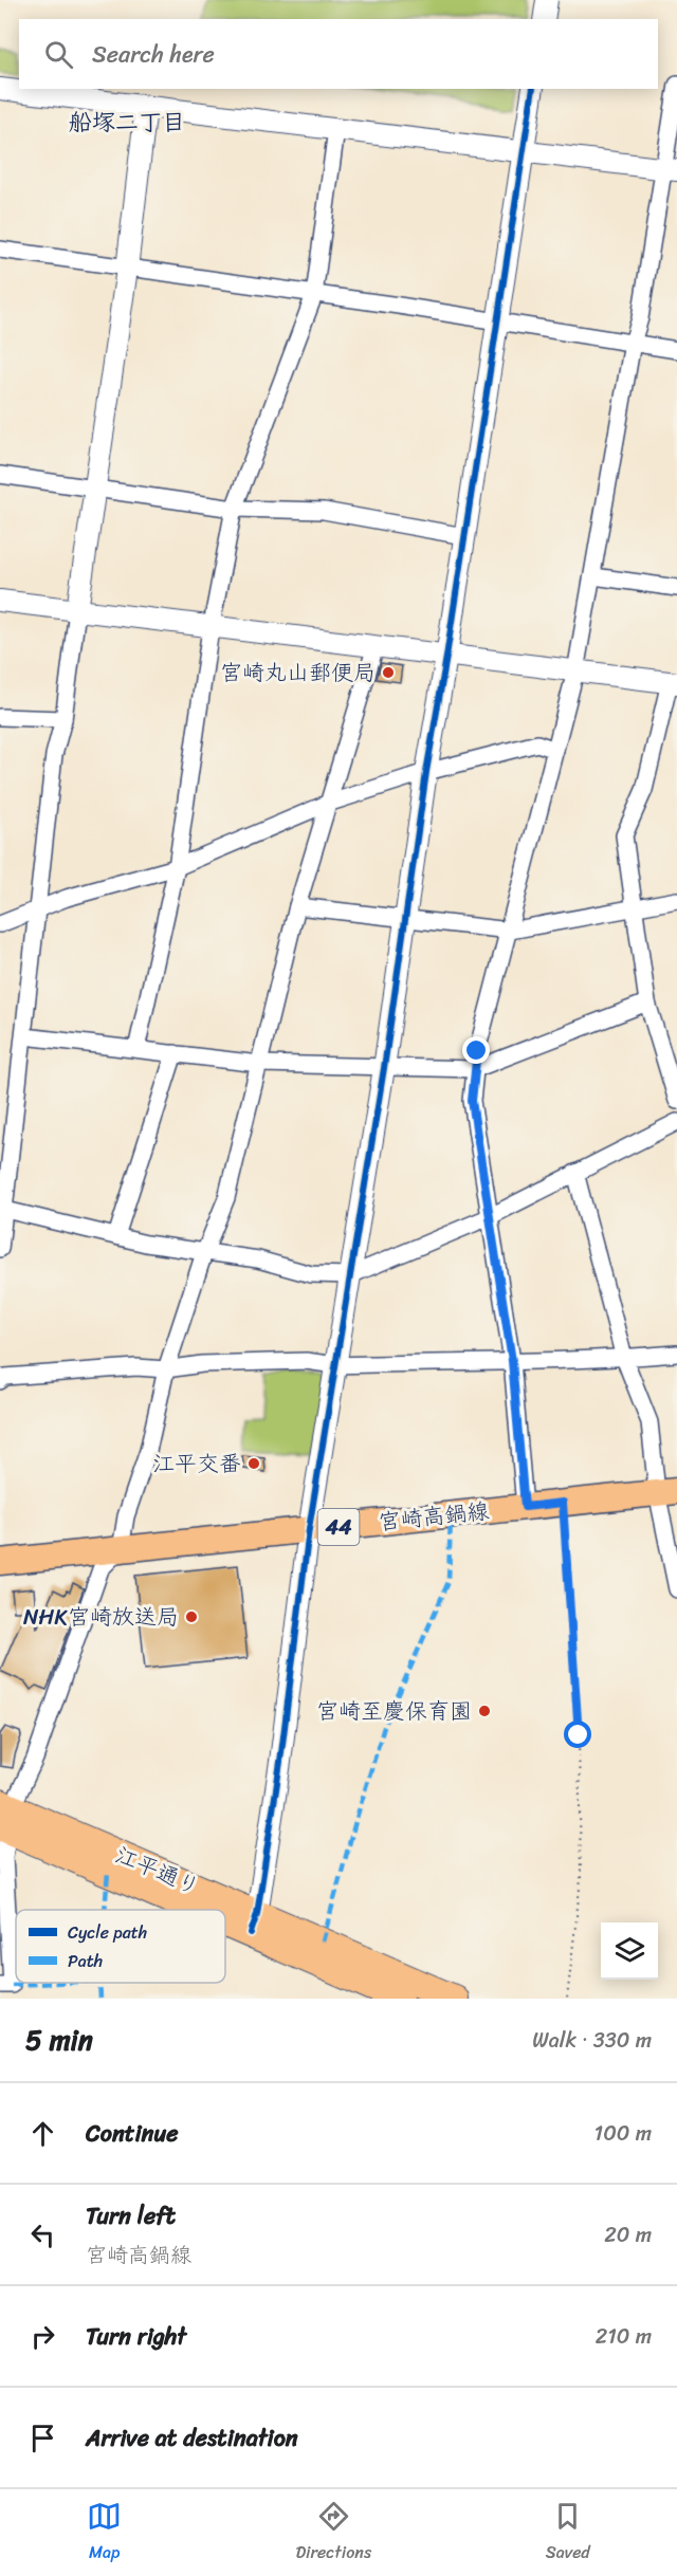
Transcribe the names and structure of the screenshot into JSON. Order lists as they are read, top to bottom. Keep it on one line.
{"streets":{"highway":["江平通り"],"main road":["宮崎高鍋線","44"]},"districts":["船塚二丁目"],"places":["宮崎丸山郵便局","江平交番","NHK宮崎放送局","宮崎至慶保育園"],"legend":["Cycle path","Path"],"page":{"search":"Search here","heading":["5 min","Walk · 330 m"],"list":[["Continue","100 m"],["Turn left","宮崎高鍋線","20 m"],["Turn right","210 m"],"Arrive at destination"],"nav":["Map","Directions","Saved"]}}
